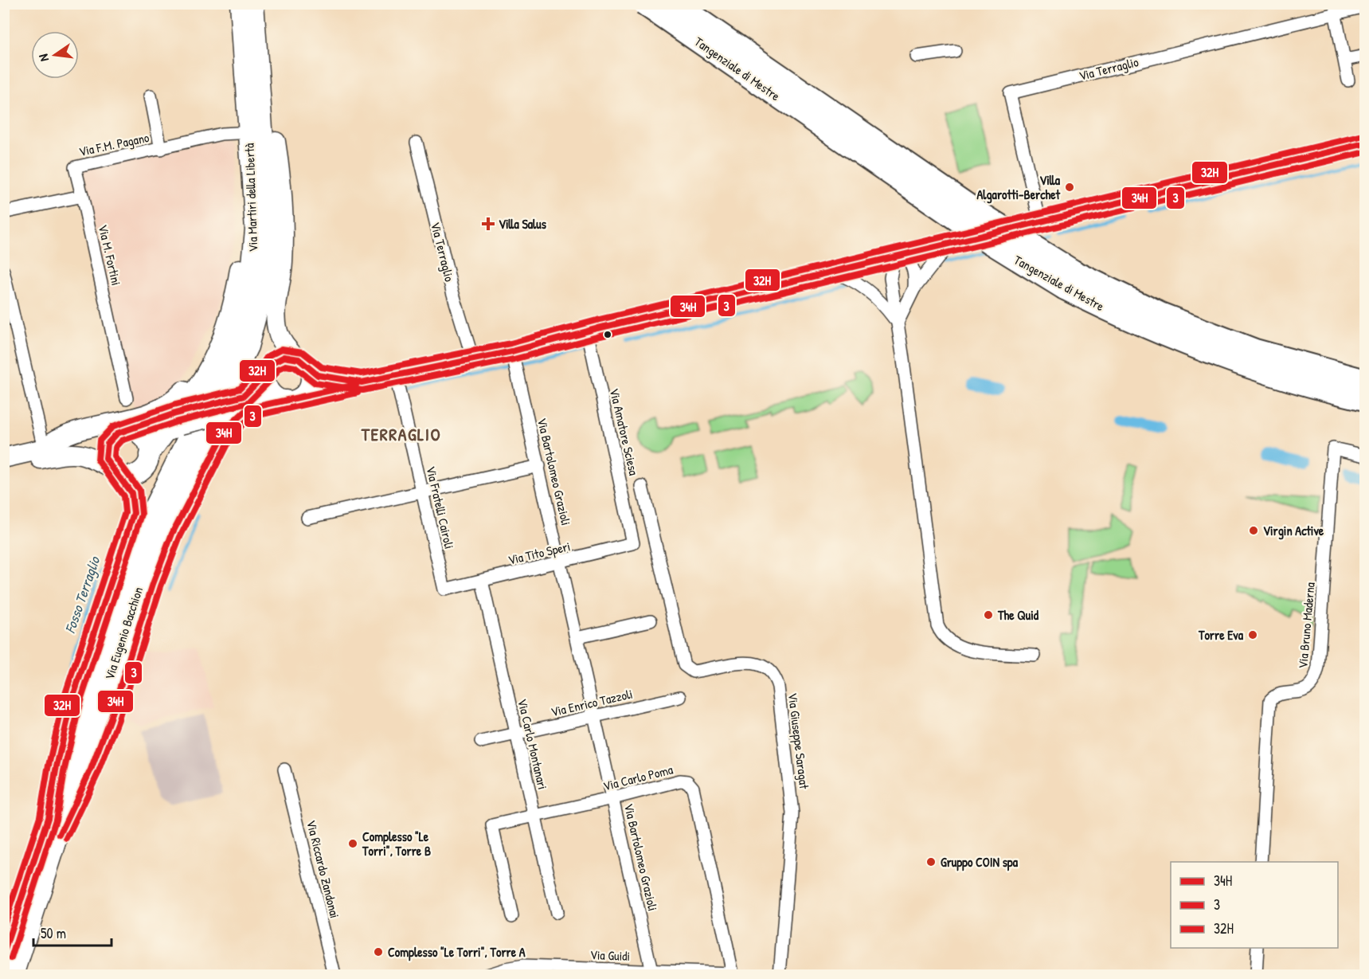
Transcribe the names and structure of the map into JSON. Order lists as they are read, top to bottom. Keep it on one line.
{"streets":{"highway":["Tangenziale di Mestre"],"main road":["Via Martiri della Libertà","Via Eugenio Bacchion"],"street":["Via Terraglio","Via F.M. Pagano","Via M. Fortini","Via Amatore Sciesa","Via Bartolomeo Grazioli","Via Fratelli Cairoli","Via Tito Speri","Via Bruno Maderna","Via Enrico Tazzoli","Via Giuseppe Saragat","Via Carlo Montanari","Via Carlo Poma","Via Riccardo Zandonai","Via Guidi"]},"crossings":[["Via F.M. Pagano","Via Martiri della Libertà"],["Via F.M. Pagano","Via M. Fortini"],["Via Martiri della Libertà","Via Eugenio Bacchion"],["Via Amatore Sciesa","Via Tito Speri"],["Via Bartolomeo Grazioli","Via Tito Speri"],["Via Bartolomeo Grazioli","Via Enrico Tazzoli"],["Via Bartolomeo Grazioli","Via Carlo Poma"],["Via Bartolomeo Grazioli","Via Guidi"],["Via Fratelli Cairoli","Via Tito Speri"],["Via Tito Speri","Via Carlo Montanari"],["Via Enrico Tazzoli","Via Carlo Montanari"],["Via Carlo Montanari","Via Carlo Poma"],["Via Carlo Poma","Via Guidi"]],"districts":["TERRAGLIO"],"water":["Fosso Terraglio"],"places":{"other":["Villa Algarotti-Berchet","Virgin Active","The Quid","Torre Eva","Complesso \"Le Torri\", Torre B","Gruppo COIN spa","Complesso \"Le Torri\", Torre A"],"health":["Villa Salus"]},"lines":["transit line 32H","transit line 34H","transit line 3"],"legend":["34H","3","32H"],"scale_bar":"50 m","north":"left"}
